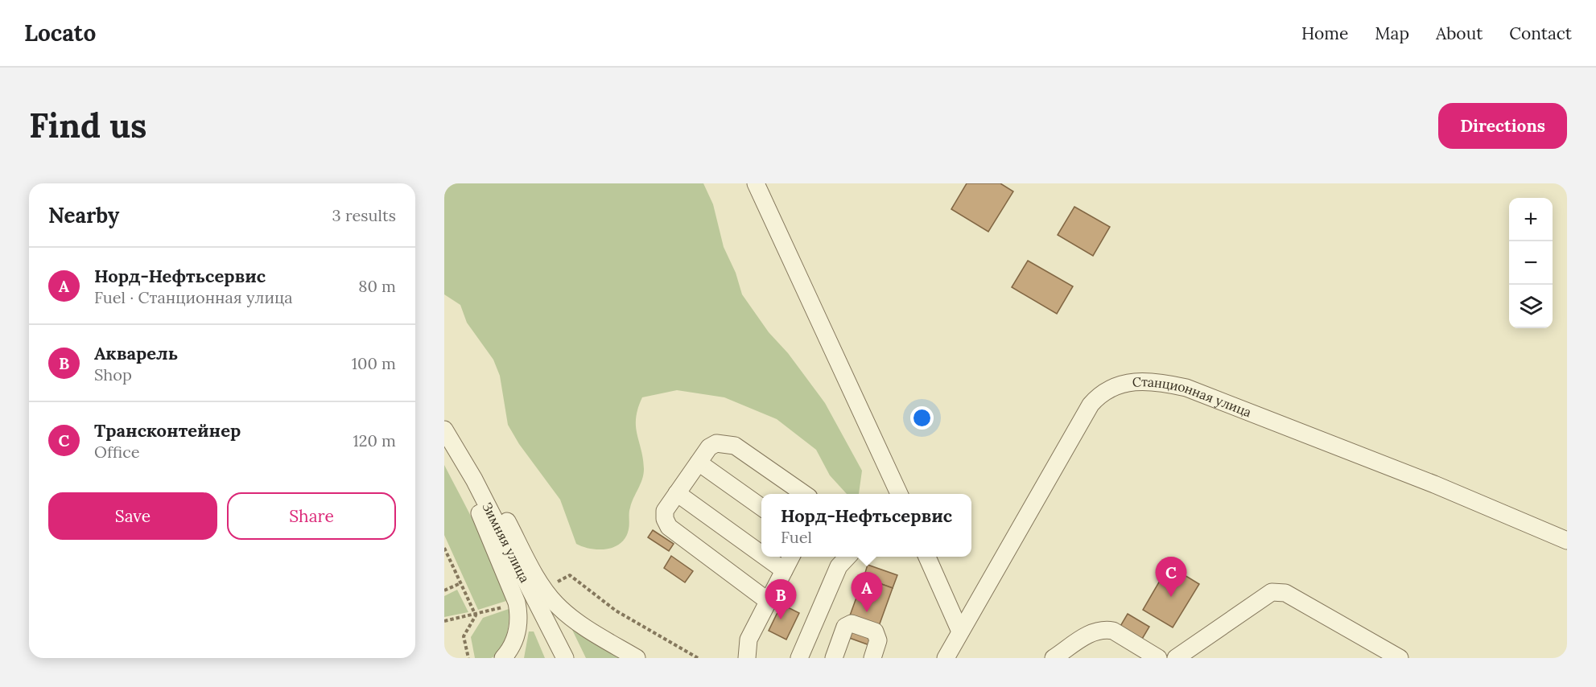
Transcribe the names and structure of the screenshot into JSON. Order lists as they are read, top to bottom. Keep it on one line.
{"streets":{"street":["Станционная улица","Зимняя улица"]},"page":{"header":"Locato","nav":["Home","Map","About","Contact"],"buttons":["Directions",["Save","Share"]],"title":"Find us","heading":["Nearby","3 results"],"map_buttons":["+","−"],"list":[{"mark":"A","name":"Норд-Нефтьсервис","note":"Fuel · Станционная улица","value":"80 m"},{"mark":"B","name":"Акварель","note":"Shop","value":"100 m"},{"mark":"C","name":"Трансконтейнер","note":"Office","value":"120 m"}],"popup":["Норд-Нефтьсервис","Fuel"],"pins":["C","A","B"]}}
